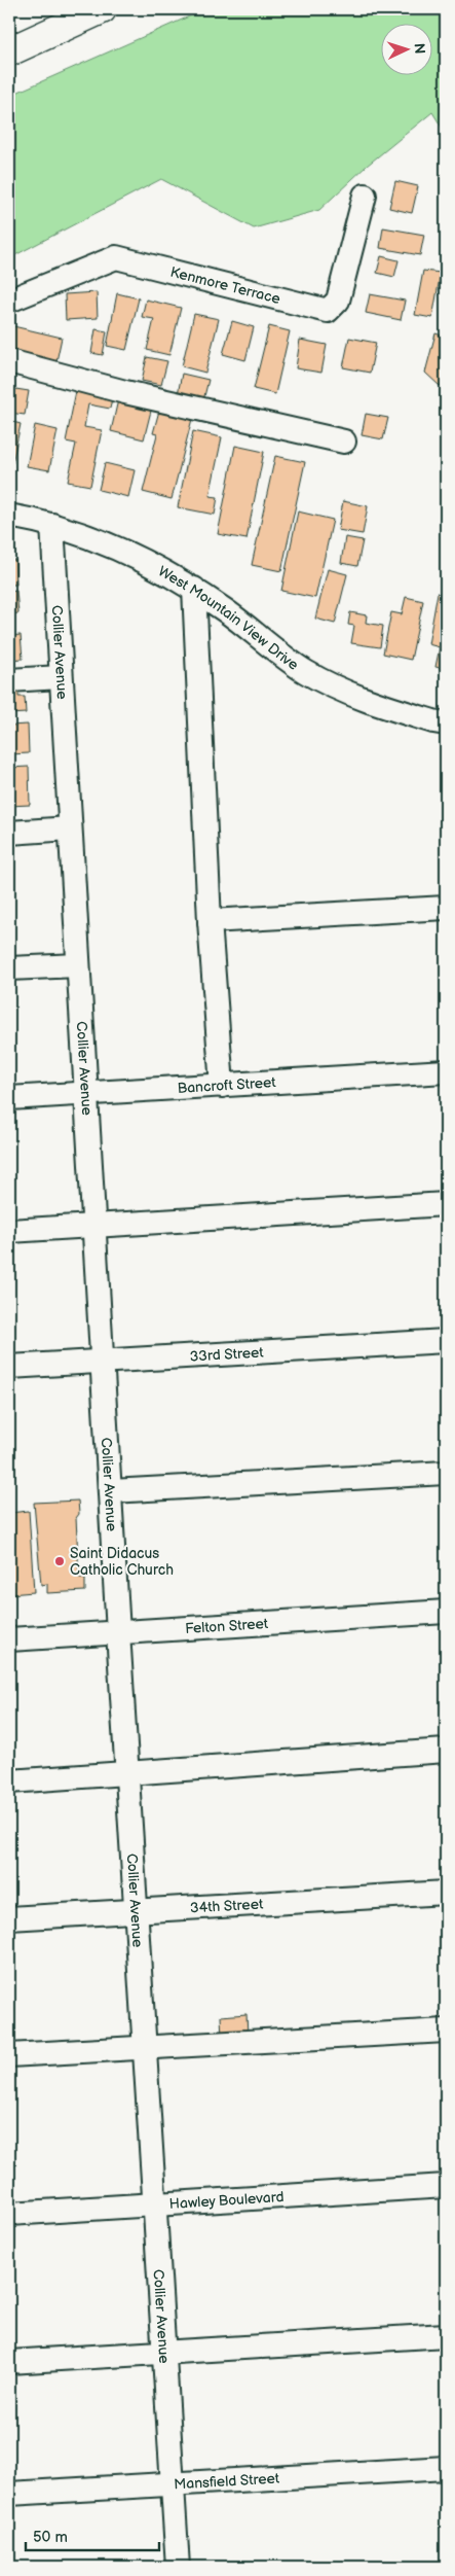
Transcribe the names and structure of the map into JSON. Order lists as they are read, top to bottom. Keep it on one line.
{"streets":{"street":["Kenmore Terrace","West Mountain View Drive","Collier Avenue","Bancroft Street","33rd Street","Felton Street","34th Street","Hawley Boulevard","Mansfield Street"]},"crossings":[["West Mountain View Drive","Collier Avenue"],["Collier Avenue","Bancroft Street"],["Collier Avenue","33rd Street"],["Collier Avenue","Felton Street"],["Collier Avenue","34th Street"],["Collier Avenue","Hawley Boulevard"],["Collier Avenue","Mansfield Street"]],"places":["Saint Didacus Catholic Church"],"scale_bar":"50 m","north":"right"}
